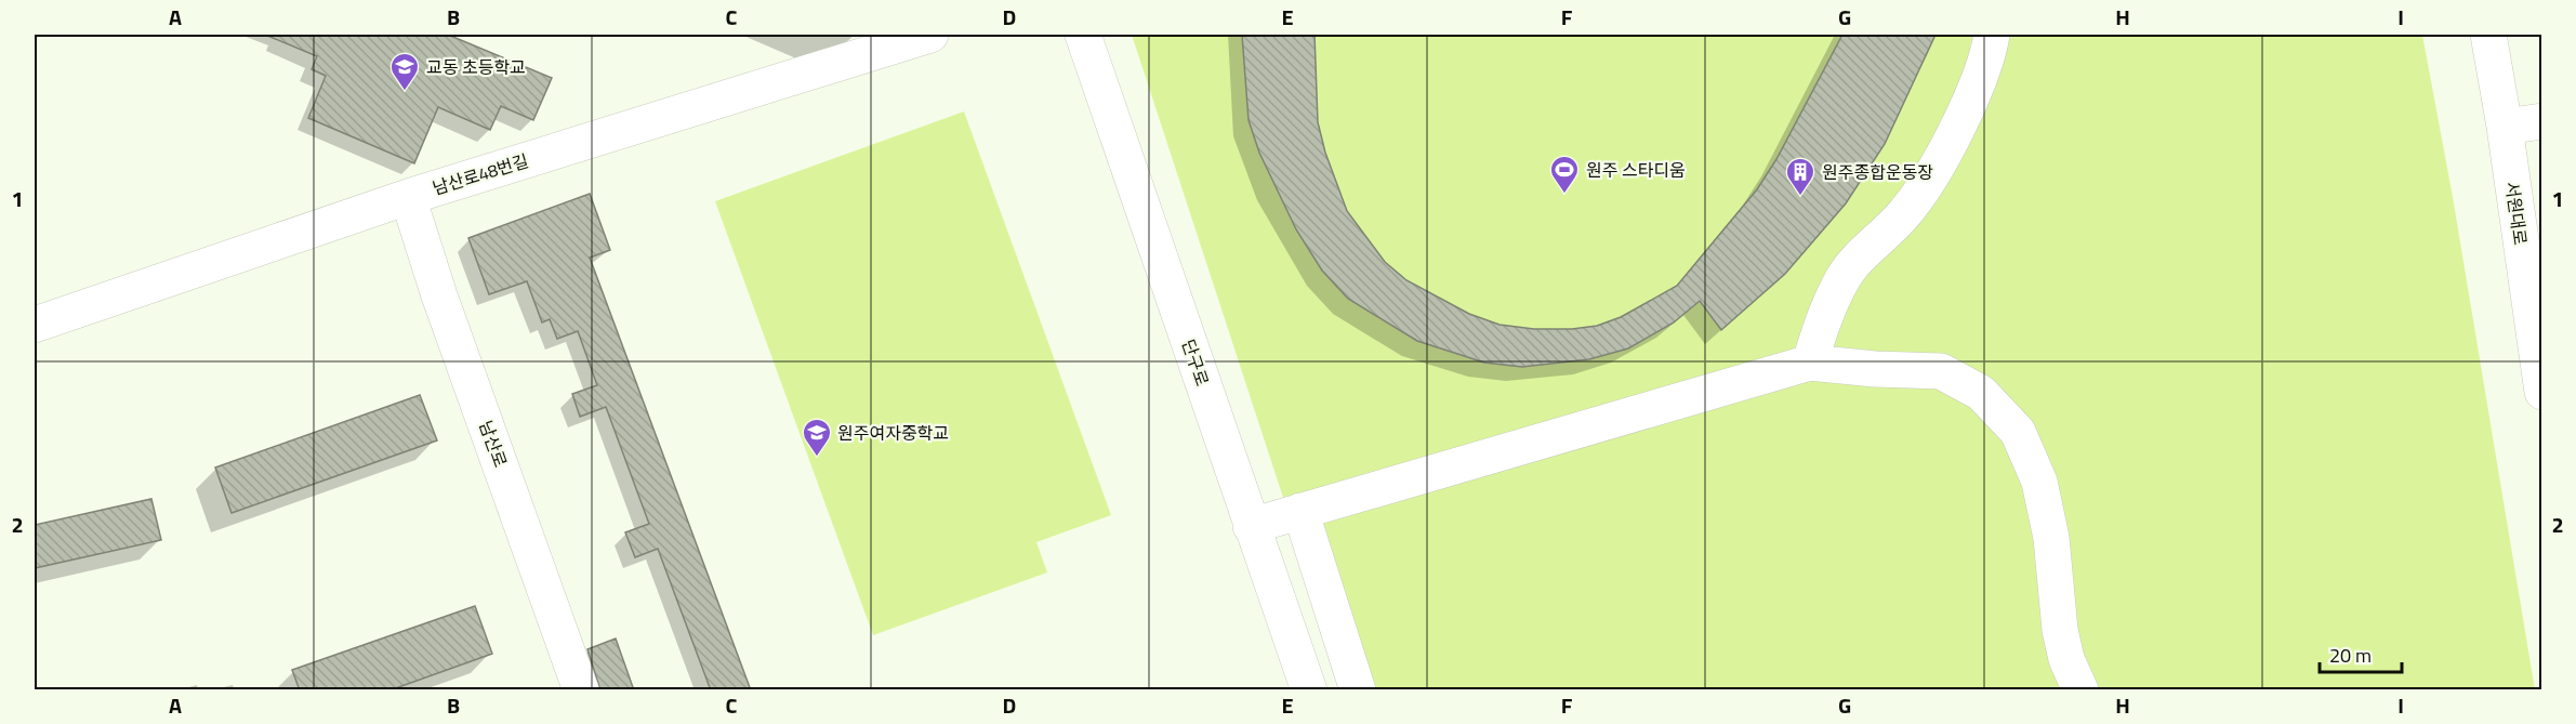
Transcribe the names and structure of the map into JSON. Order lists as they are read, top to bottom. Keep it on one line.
{"streets":{"street":["남산로48번길","서원대로","단구로","남산로"]},"crossings":[["남산로48번길","남산로"]],"places":{"school or university":["교동 초등학교","원주여자중학교"],"sports":["원주 스타디움"],"building":["원주종합운동장"]},"scale_bar":"20 m","grid":{"columns":["A","B","C","D","E","F","G","H","I"],"rows":["1","2"]}}
